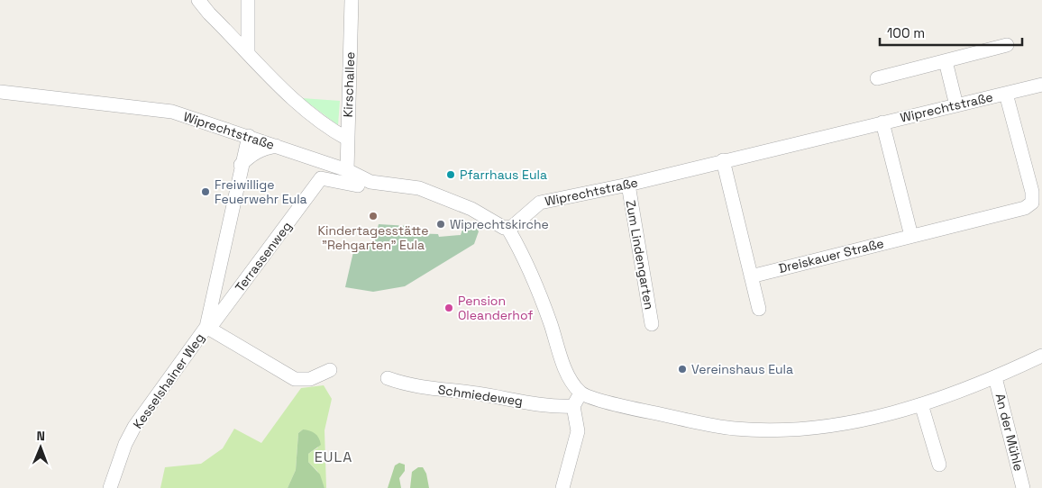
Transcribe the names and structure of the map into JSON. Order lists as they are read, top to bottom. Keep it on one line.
{"streets":{"street":["Kirschallee","Wiprechtstraße","Zum Lindengarten","Dreiskauer Straße","Terrassenweg","Kesselshainer Weg","Schmiedeweg","An der Mühle"]},"crossings":[["Kirschallee","Wiprechtstraße"],["Wiprechtstraße","Zum Lindengarten"],["Wiprechtstraße","Dreiskauer Straße"],["Wiprechtstraße","Terrassenweg"],["Wiprechtstraße","Kesselshainer Weg"],["Terrassenweg","Kesselshainer Weg"]],"districts":["EULA"],"places":["Pfarrhaus Eula","Freiwillige Feuerwehr Eula","Kindertagesstätte \"Rehgarten\" Eula","Wiprechtskirche","Pension Oleanderhof","Vereinshaus Eula"],"scale_bar":"100 m","north":"top"}
